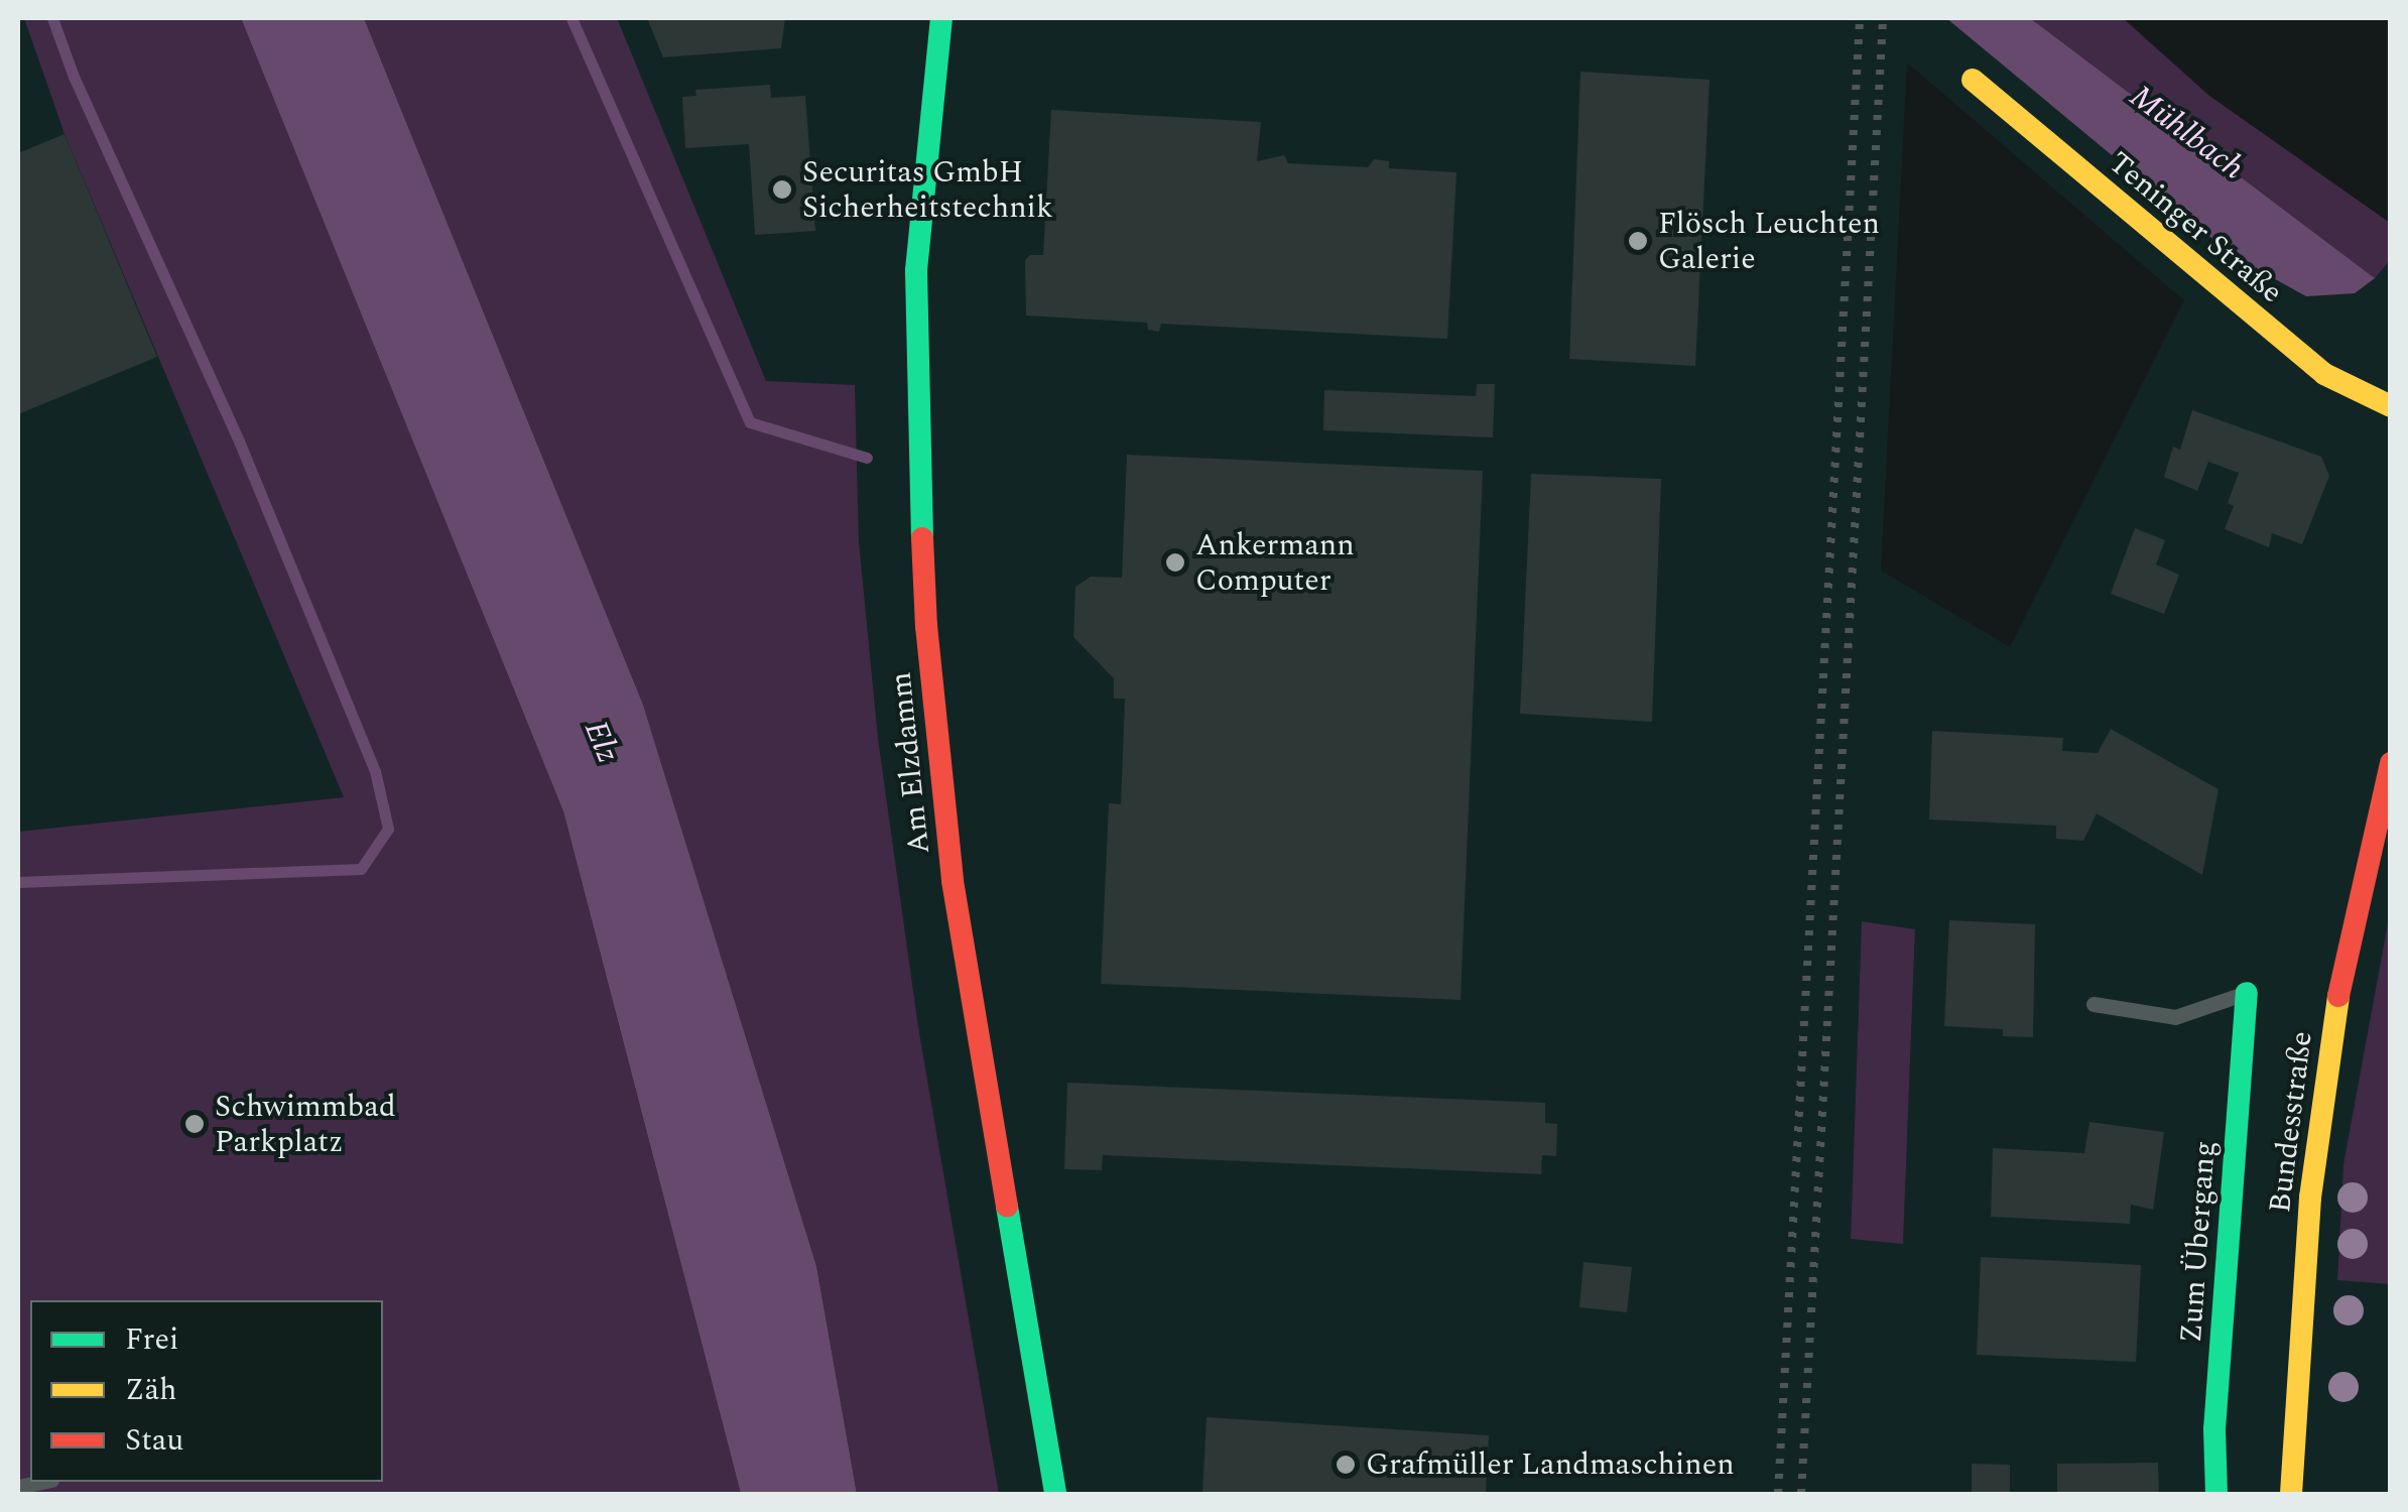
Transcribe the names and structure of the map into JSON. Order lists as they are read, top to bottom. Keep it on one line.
{"streets":{"street":["Teninger Straße","Am Elzdamm","Bundesstraße","Zum Übergang"]},"water":["Mühlbach","Elz"],"places":["Securitas GmbH Sicherheitstechnik","Flösch Leuchten Galerie","Ankermann Computer","Schwimmbad Parkplatz","Grafmüller Landmaschinen"],"legend":["Frei","Zäh","Stau"]}
